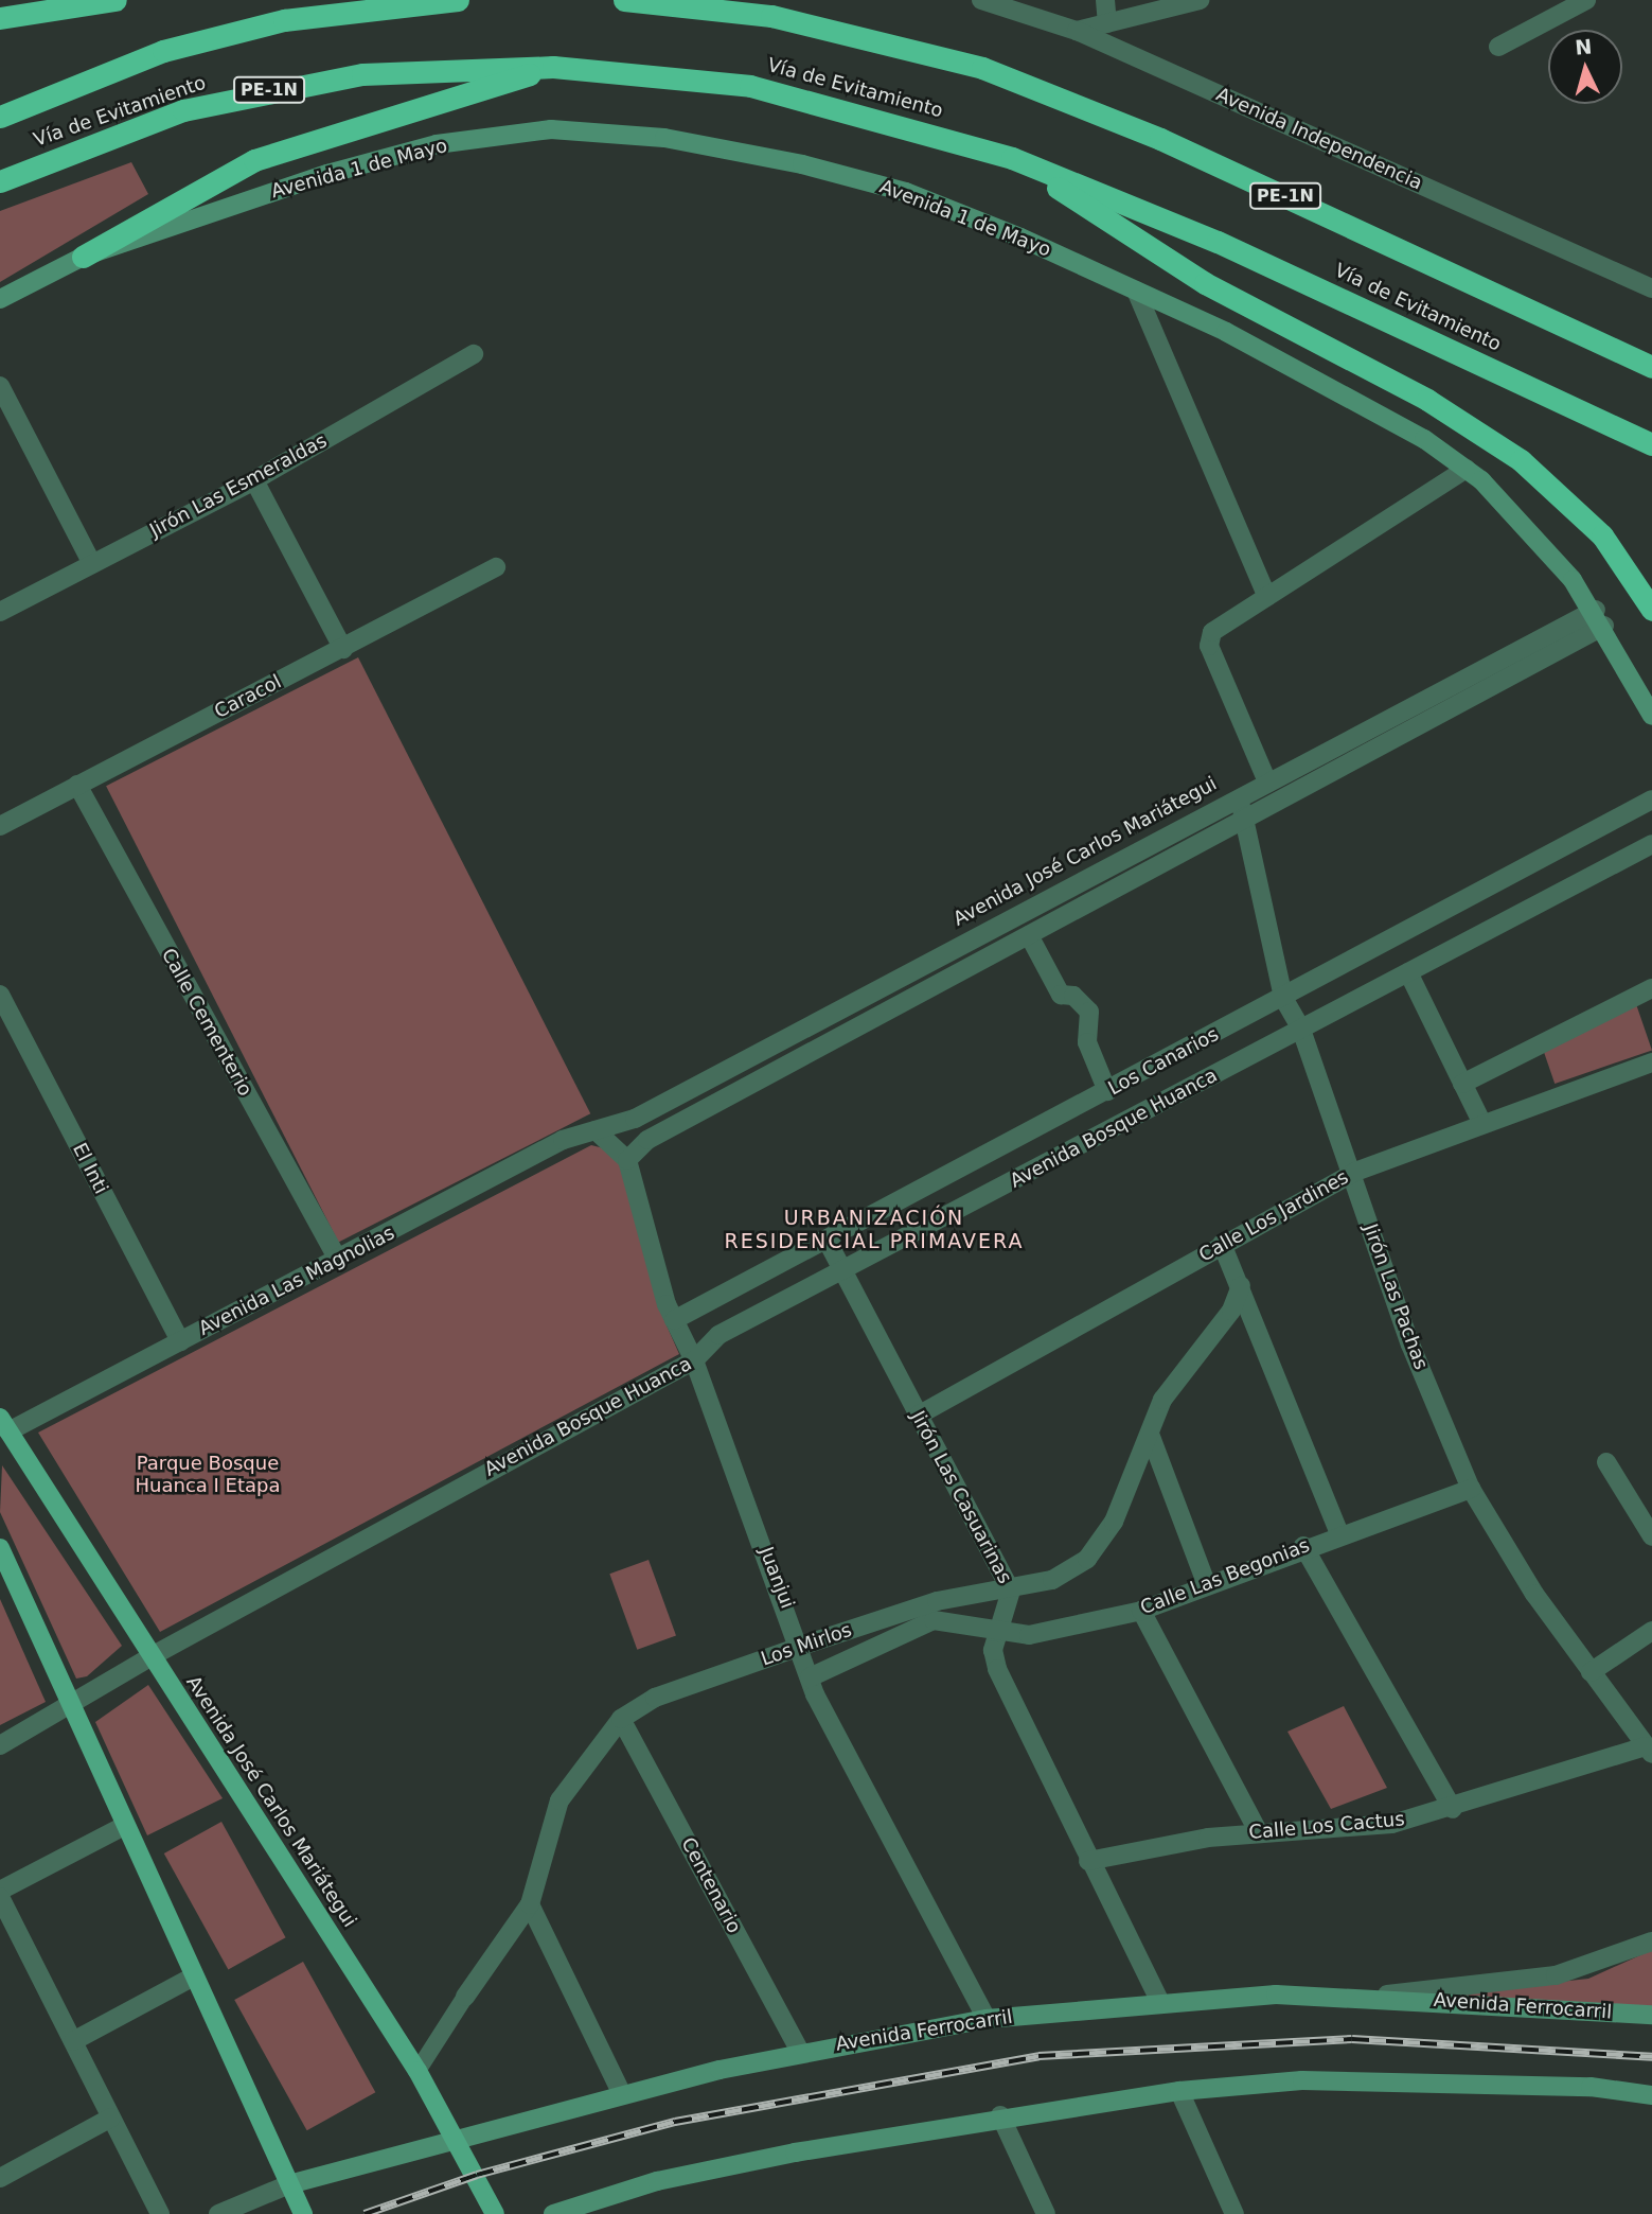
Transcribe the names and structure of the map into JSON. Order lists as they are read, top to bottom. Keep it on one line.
{"streets":{"highway":["Vía de Evitamiento","PE-1N"],"main road":["Avenida 1 de Mayo","Avenida José Carlos Mariátegui","Avenida Ferrocarril"],"street":["Avenida Independencia","Jirón Las Esmeraldas","Caracol","Calle Cementerio","Los Canarios","Avenida Bosque Huanca","El Inti","Calle Los Jardines","Avenida Las Magnolias","Jirón Las Pachas","Jirón Las Casuarinas","Calle Las Begonias","Juanjui","Los Mirlos","Calle Los Cactus","Centenario"]},"crossings":[["Avenida 1 de Mayo","Avenida José Carlos Mariátegui"],["Caracol","Calle Cementerio"],["Avenida José Carlos Mariátegui","Avenida Bosque Huanca"],["Avenida José Carlos Mariátegui","Avenida Las Magnolias"],["Avenida José Carlos Mariátegui","Jirón Las Pachas"],["Avenida José Carlos Mariátegui","Los Mirlos"],["Avenida José Carlos Mariátegui","Avenida Ferrocarril"],["Calle Cementerio","Avenida Las Magnolias"],["Los Canarios","Jirón Las Pachas"],["Los Canarios","Jirón Las Casuarinas"],["Los Canarios","Juanjui"],["Avenida Bosque Huanca","Jirón Las Pachas"],["Avenida Bosque Huanca","Jirón Las Casuarinas"],["Avenida Bosque Huanca","Juanjui"],["El Inti","Avenida Las Magnolias"],["Calle Los Jardines","Jirón Las Pachas"],["Calle Los Jardines","Jirón Las Casuarinas"],["Jirón Las Pachas","Calle Las Begonias"],["Jirón Las Pachas","Calle Los Cactus"],["Jirón Las Casuarinas","Calle Las Begonias"],["Jirón Las Casuarinas","Los Mirlos"],["Jirón Las Casuarinas","Calle Los Cactus"],["Jirón Las Casuarinas","Avenida Ferrocarril"],["Calle Las Begonias","Juanjui"],["Juanjui","Los Mirlos"],["Juanjui","Avenida Ferrocarril"],["Los Mirlos","Centenario"],["Centenario","Avenida Ferrocarril"]],"districts":["URBANIZACIÓN RESIDENCIAL PRIMAVERA"],"parks":["Parque Bosque Huanca I Etapa"],"north":"top"}
